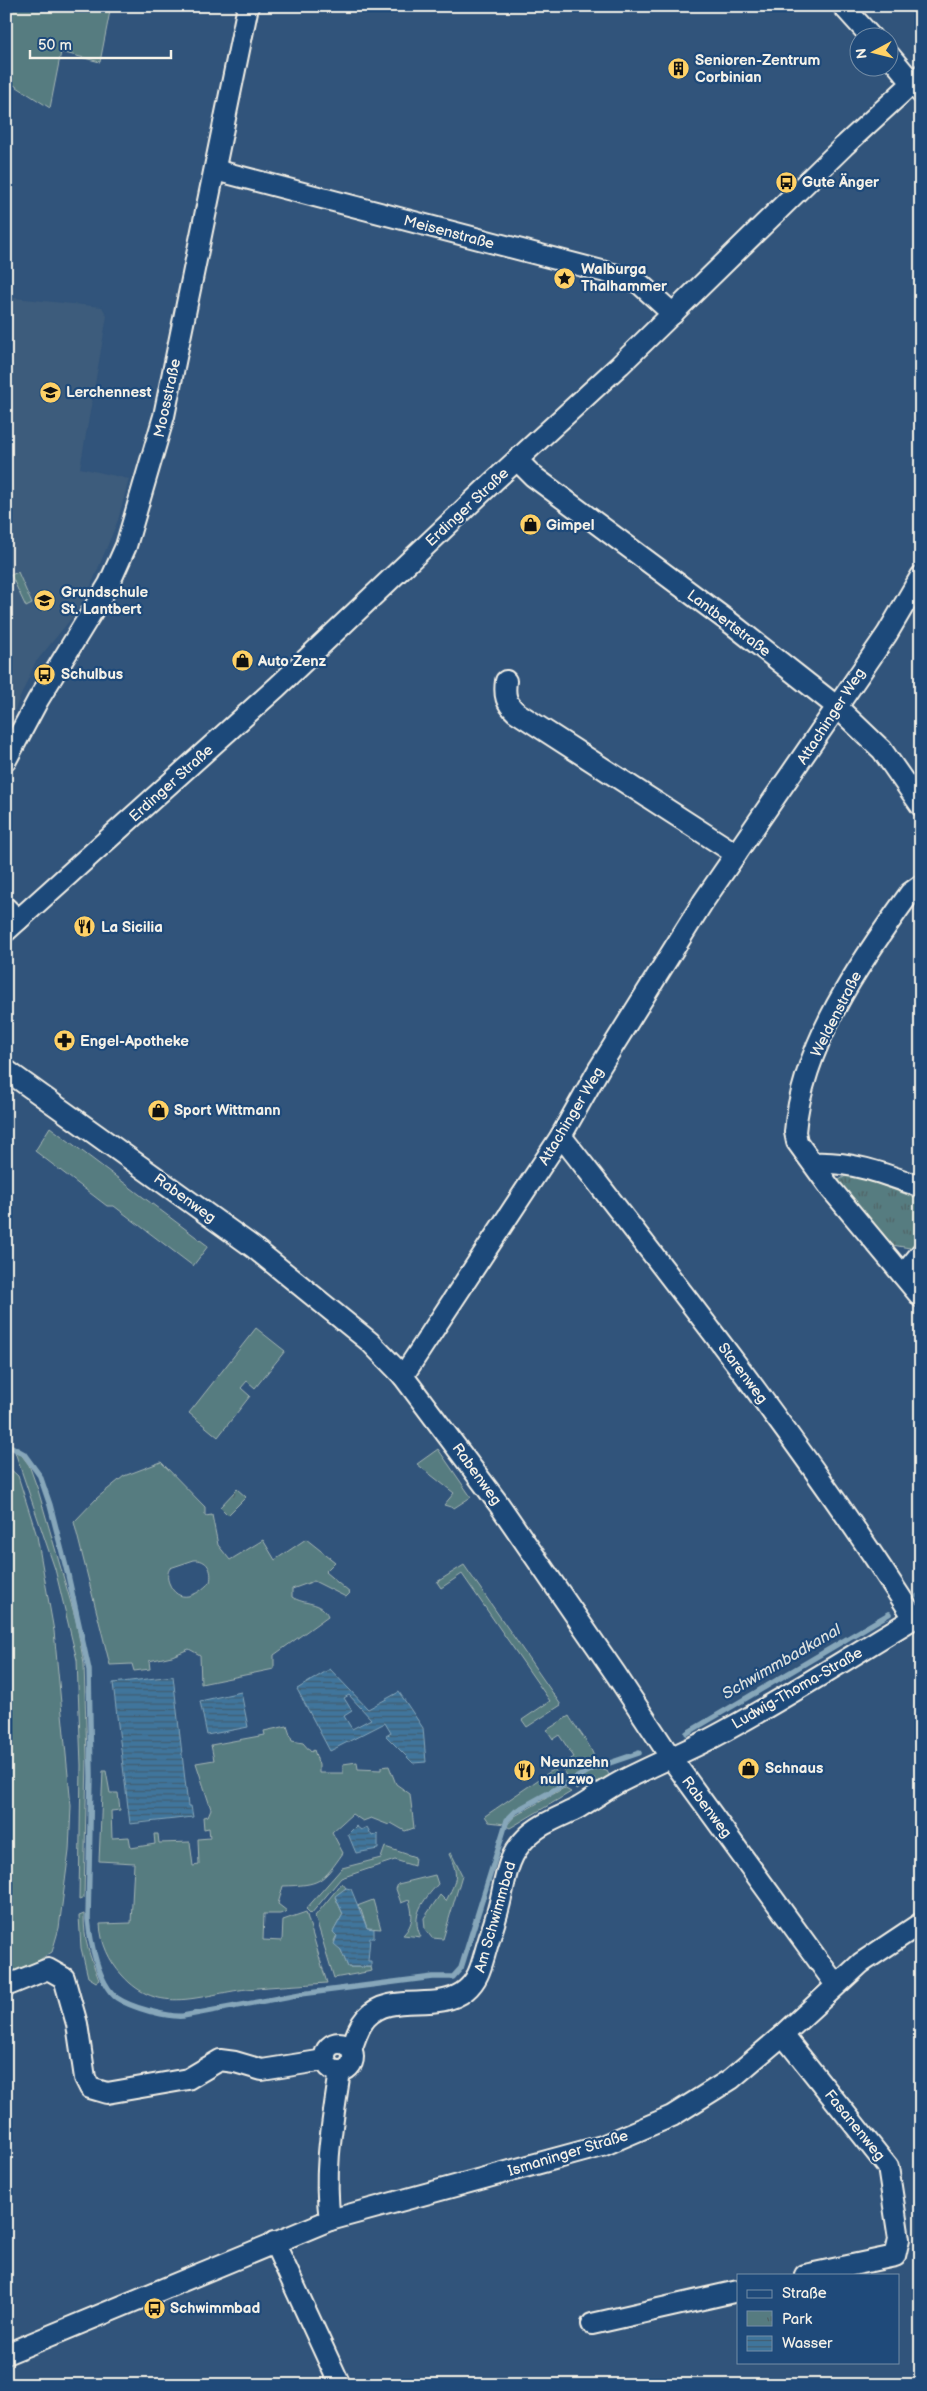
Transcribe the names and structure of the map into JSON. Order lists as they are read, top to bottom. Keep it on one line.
{"streets":{"street":["Meisenstraße","Moosstraße","Erdinger Straße","Lantbertstraße","Attachinger Weg","Weldenstraße","Rabenweg","Starenweg","Ludwig-Thoma-Straße","Am Schwimmbad","Fasanenweg","Ismaninger Straße"]},"crossings":[["Meisenstraße","Moosstraße"],["Meisenstraße","Erdinger Straße"],["Erdinger Straße","Lantbertstraße"],["Lantbertstraße","Attachinger Weg"],["Attachinger Weg","Rabenweg"],["Attachinger Weg","Starenweg"],["Rabenweg","Ludwig-Thoma-Straße"],["Rabenweg","Am Schwimmbad"],["Rabenweg","Ismaninger Straße"],["Starenweg","Ludwig-Thoma-Straße"],["Ludwig-Thoma-Straße","Am Schwimmbad"],["Fasanenweg","Ismaninger Straße"]],"water":["Schwimmbadkanal"],"places":{"building":["Senioren-Zentrum Corbinian"],"bus stop":["Gute Änger","Schulbus","Schwimmbad"],"place":["Walburga Thalhammer"],"school or university":["Lerchennest","Grundschule St. Lantbert"],"shop":["Gimpel","Auto Zenz","Sport Wittmann","Schnaus"],"restaurant":["La Sicilia","Neunzehn null zwo"],"pharmacy":["Engel-Apotheke"]},"legend":["Straße","Park","Wasser"],"scale_bar":"50 m","north":"left"}
